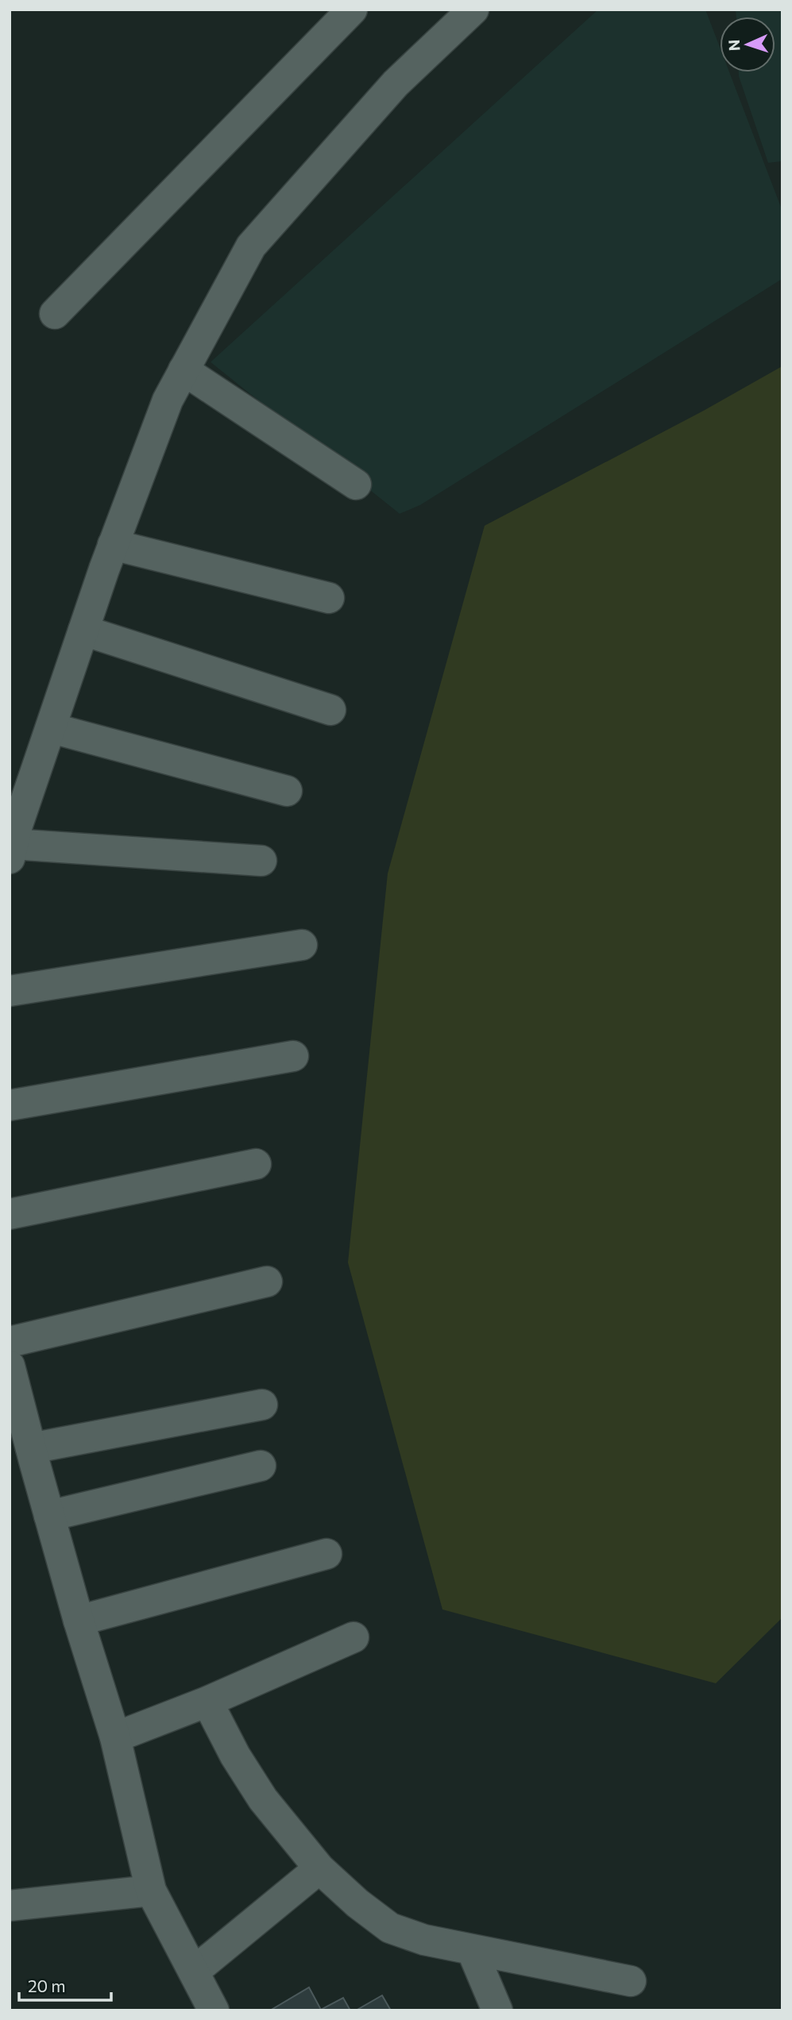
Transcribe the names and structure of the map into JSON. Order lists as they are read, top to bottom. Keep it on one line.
{"scale_bar":"20 m","north":"left"}
